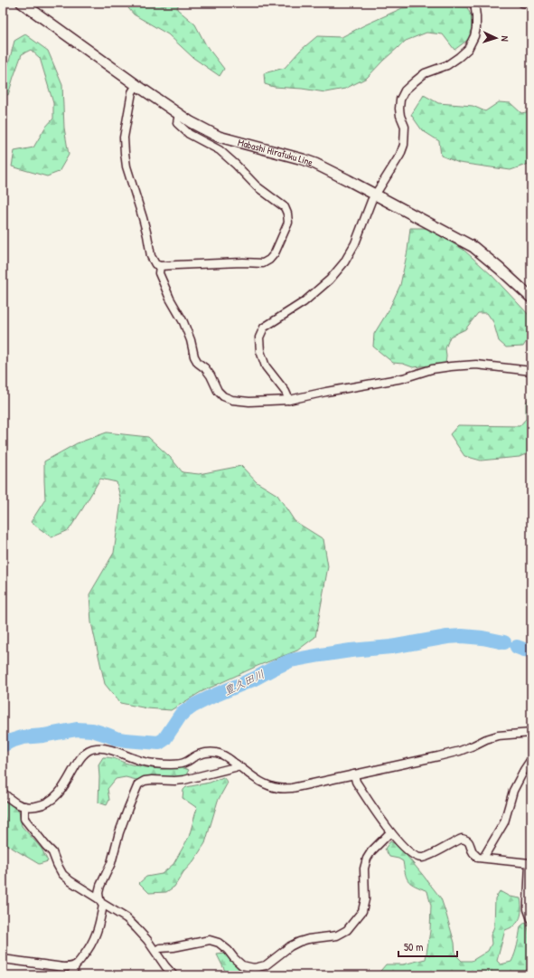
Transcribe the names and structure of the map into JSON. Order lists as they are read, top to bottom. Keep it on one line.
{"streets":{"main road":["Mabashi Hirafuku Line"]},"water":["豊久田川"],"scale_bar":"50 m","north":"right"}
